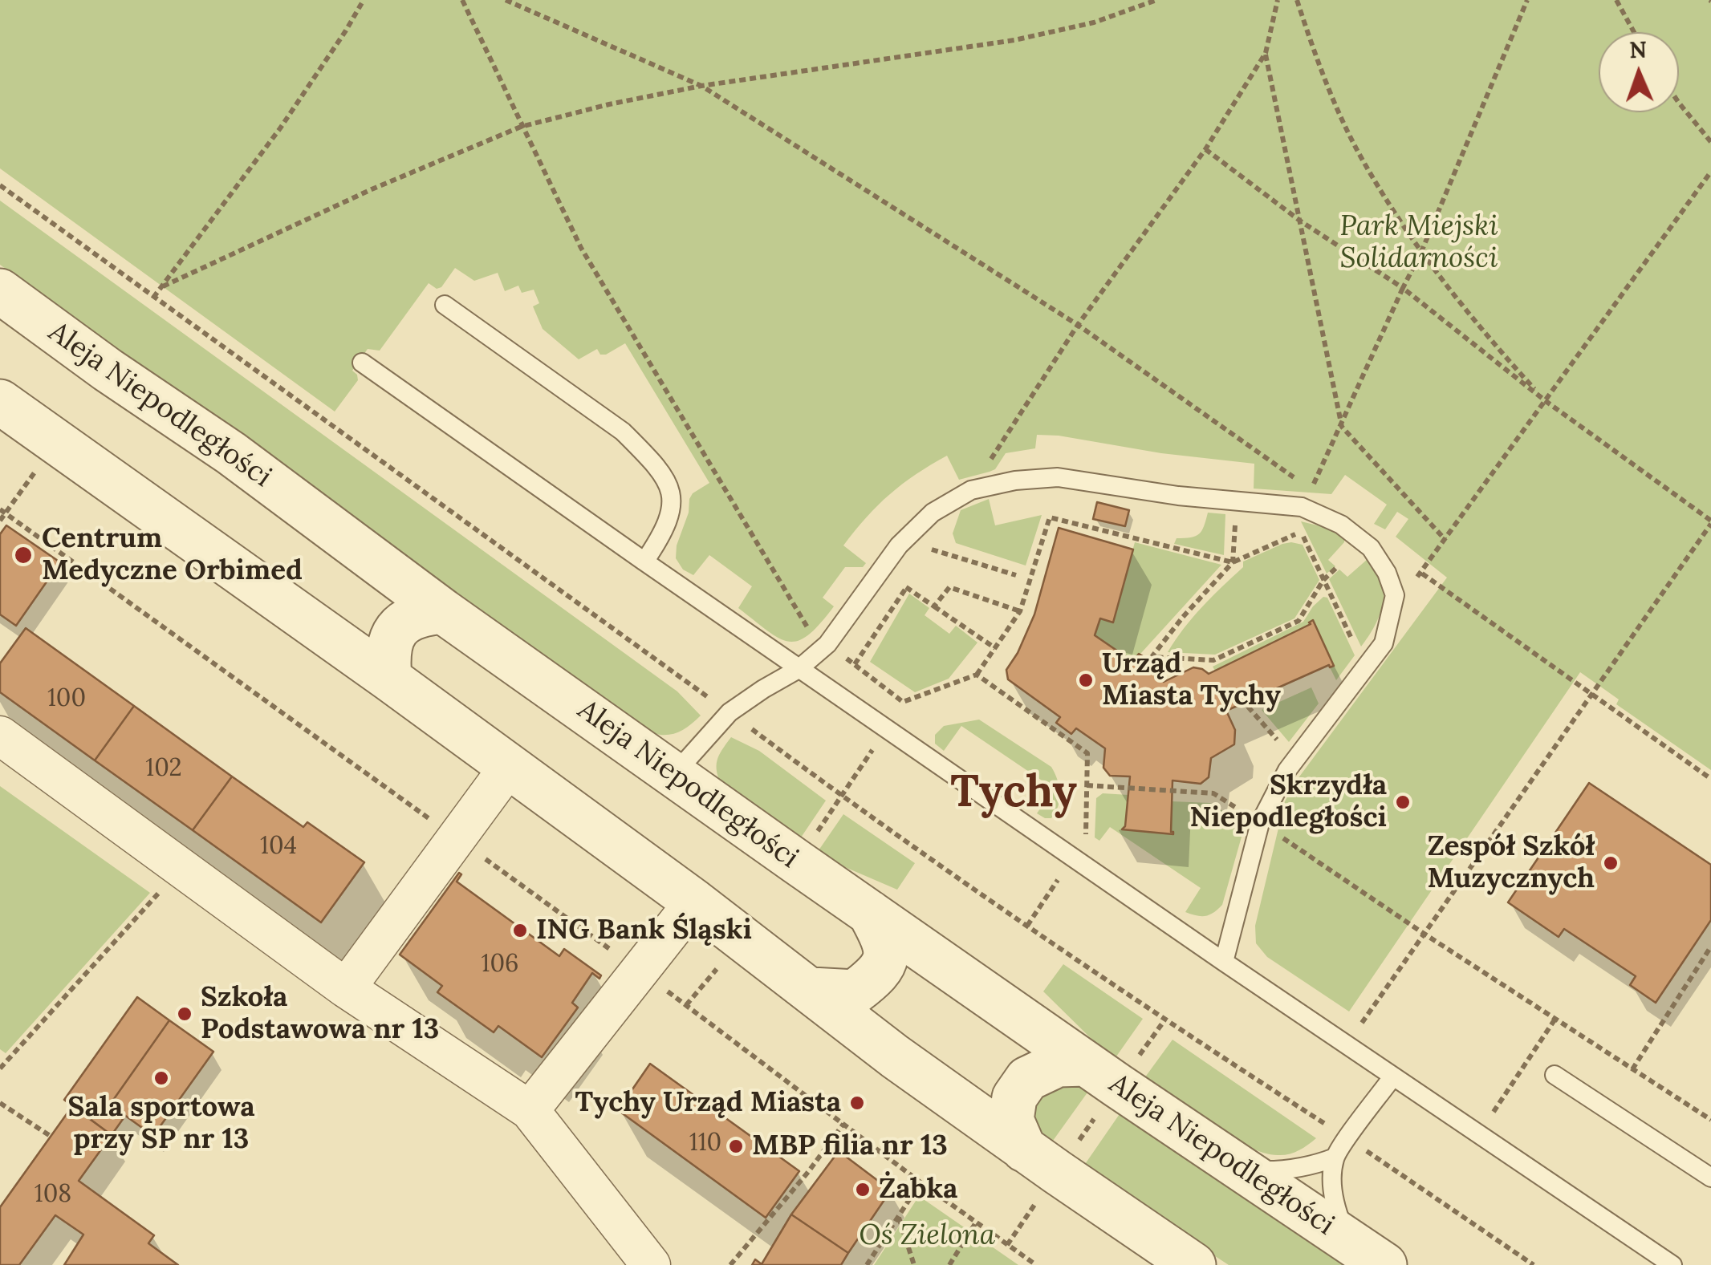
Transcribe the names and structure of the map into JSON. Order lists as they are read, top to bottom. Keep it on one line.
{"streets":{"street":["Aleja Niepodległości"]},"districts":["Tychy"],"parks":["Park Miejski Solidarności","Oś Zielona"],"places":["Centrum Medyczne Orbimed","Urząd Miasta Tychy","Skrzydła Niepodległości","Zespół Szkół Muzycznych","ING Bank Śląski","Szkoła Podstawowa nr 13","Sala sportowa przy SP nr 13","Tychy Urząd Miasta","MBP filia nr 13","Żabka"],"house_numbers":["100","102","104","106","110","108"],"north":"top"}
